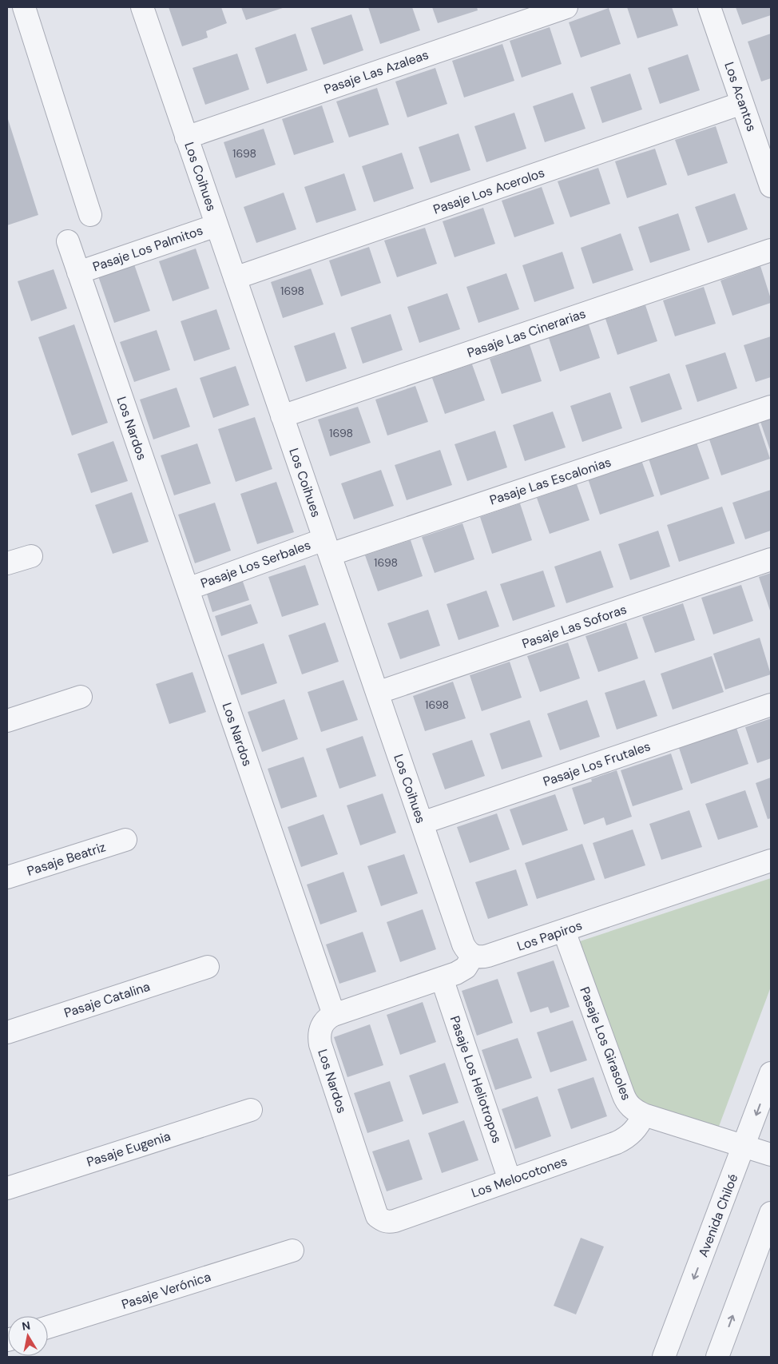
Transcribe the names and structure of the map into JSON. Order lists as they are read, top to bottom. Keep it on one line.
{"streets":{"street":["Pasaje Las Azaleas","Los Acantos","Los Coihues","Pasaje Los Acerolos","Pasaje Los Palmitos","Pasaje Las Cinerarias","Los Nardos","Pasaje Las Escalonias","Pasaje Los Serbales","Pasaje Las Soforas","Pasaje Los Frutales","Pasaje Beatriz","Los Papiros","Pasaje Catalina","Pasaje Los Girasoles","Pasaje Los Heliotropos","Pasaje Eugenia","Los Melocotones","Avenida Chiloé","Pasaje Verónica"]},"crossings":[["Pasaje Las Azaleas","Los Coihues"],["Los Acantos","Pasaje Los Acerolos"],["Los Coihues","Pasaje Los Acerolos"],["Los Coihues","Pasaje Los Palmitos"],["Los Coihues","Pasaje Las Cinerarias"],["Los Coihues","Pasaje Las Escalonias"],["Los Coihues","Pasaje Los Serbales"],["Los Coihues","Pasaje Las Soforas"],["Los Coihues","Pasaje Los Frutales"],["Los Coihues","Los Papiros"],["Pasaje Los Palmitos","Los Nardos"],["Los Nardos","Pasaje Los Serbales"],["Los Nardos","Los Melocotones"],["Pasaje Las Escalonias","Pasaje Los Serbales"],["Los Papiros","Pasaje Los Girasoles"],["Pasaje Los Girasoles","Los Melocotones"],["Pasaje Los Girasoles","Avenida Chiloé"],["Pasaje Los Heliotropos","Los Melocotones"]],"house_numbers":["1698","1698","1698","1698","1698"],"north":"top"}
